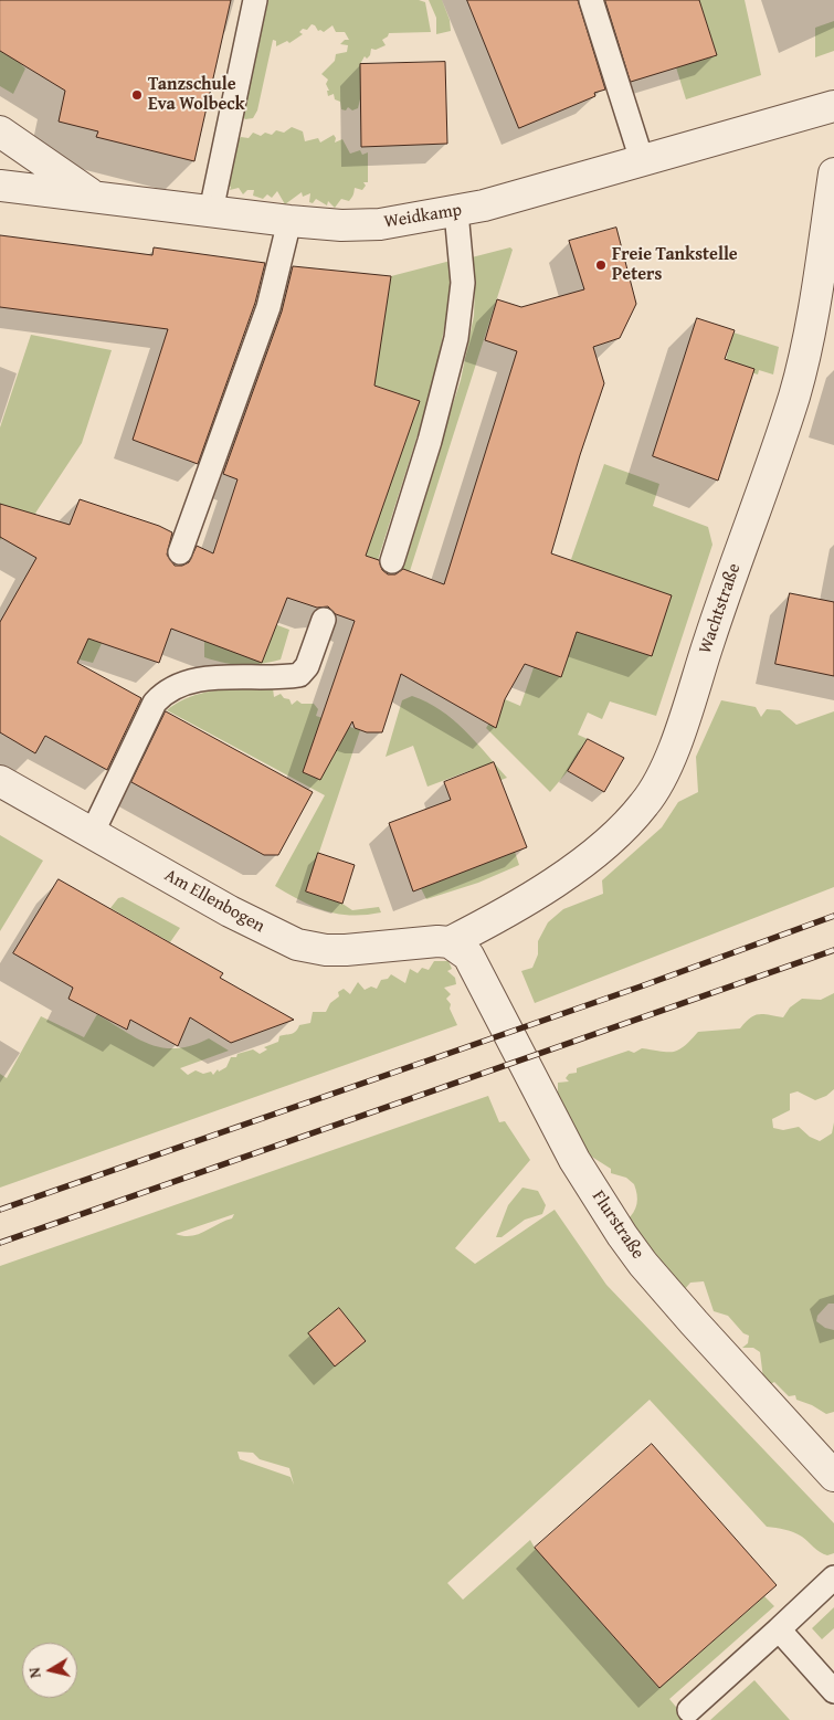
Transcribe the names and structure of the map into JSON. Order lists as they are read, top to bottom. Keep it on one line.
{"streets":{"street":["Weidkamp","Wachtstraße","Am Ellenbogen","Flurstraße"]},"crossings":[["Wachtstraße","Am Ellenbogen"],["Wachtstraße","Flurstraße"],["Am Ellenbogen","Flurstraße"]],"places":["Tanzschule Eva Wolbeck","Freie Tankstelle Peters"],"north":"left"}
